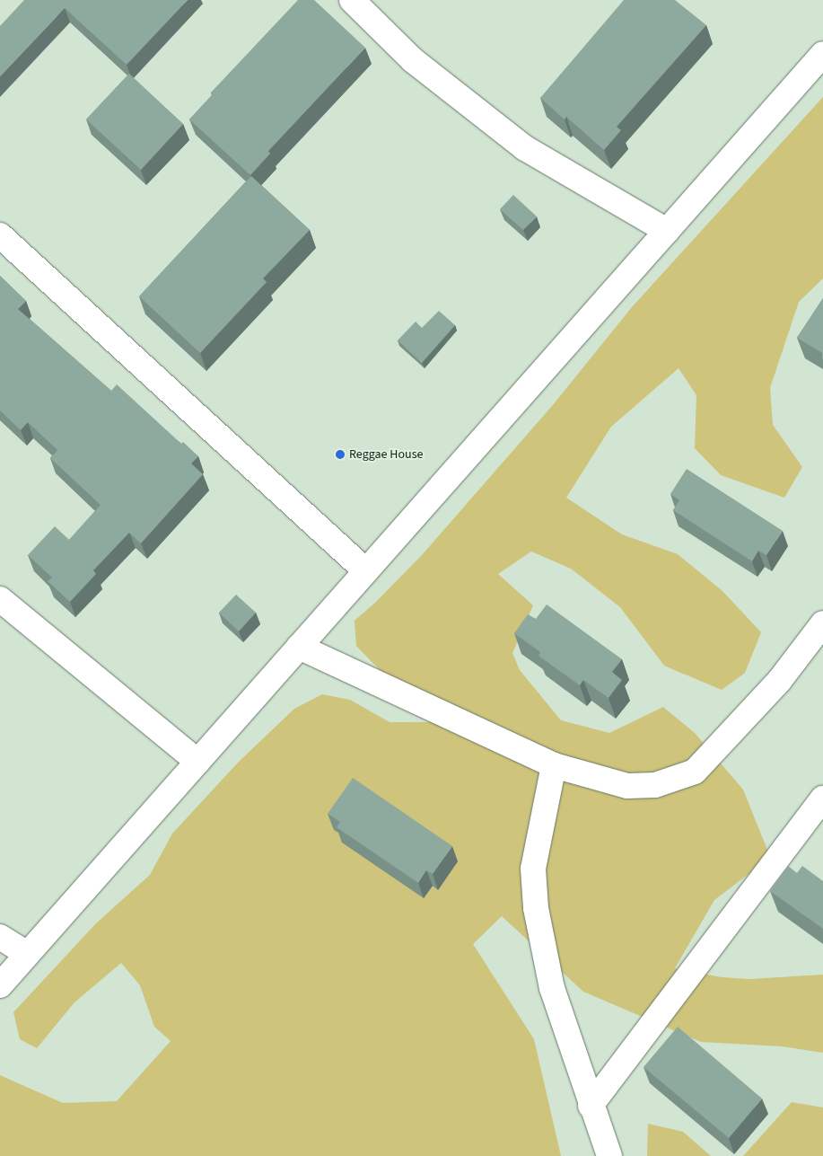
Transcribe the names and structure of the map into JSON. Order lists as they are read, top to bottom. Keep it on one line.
{"places":["Reggae House"]}
